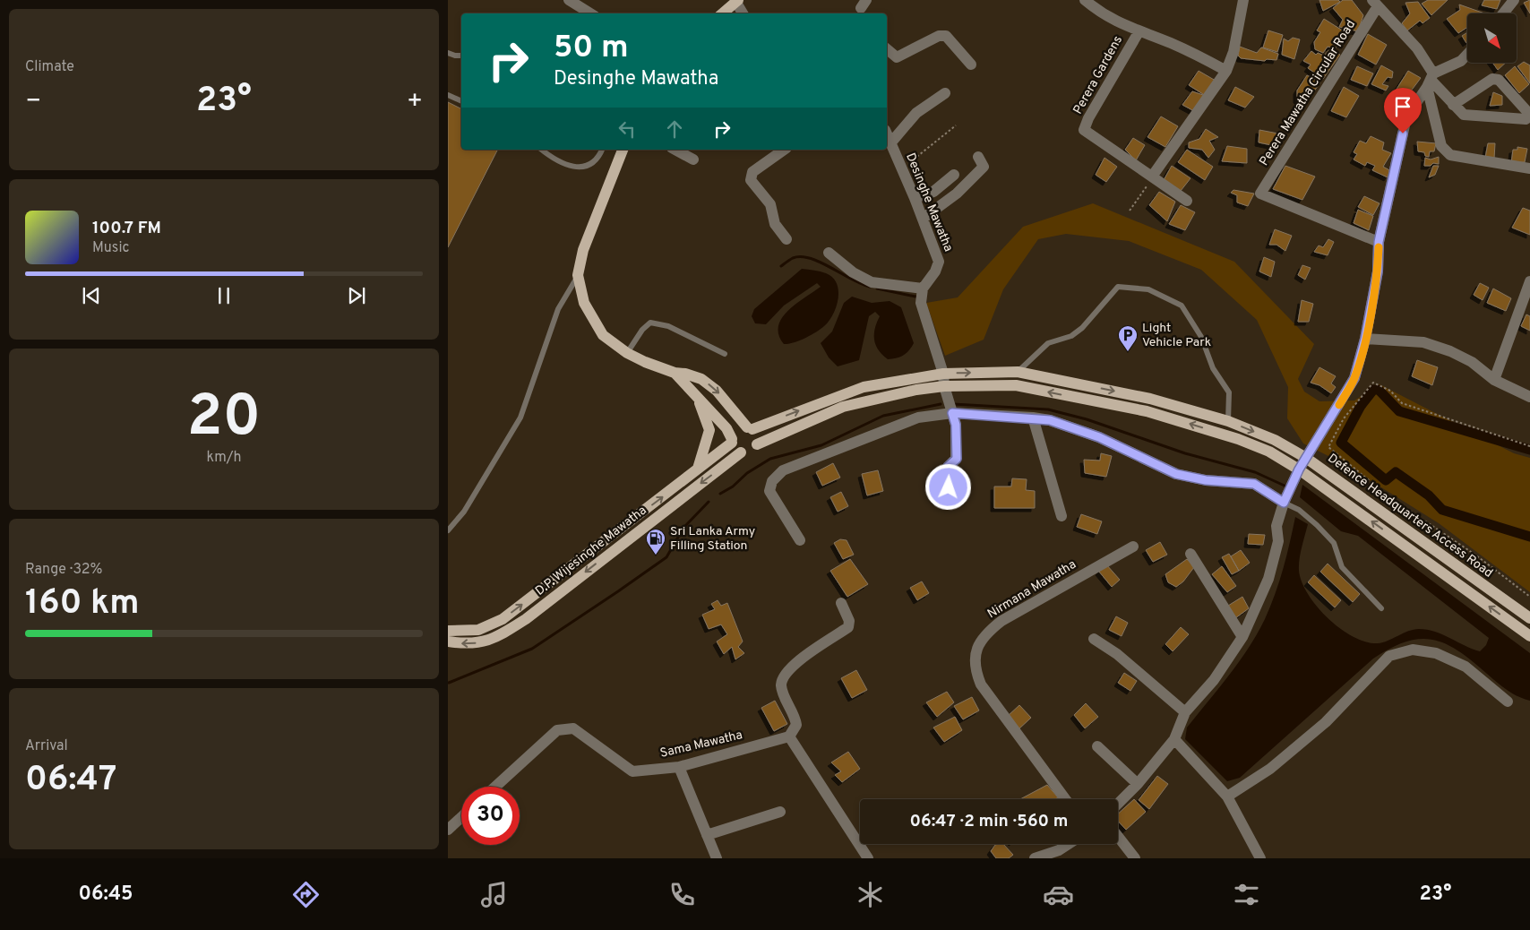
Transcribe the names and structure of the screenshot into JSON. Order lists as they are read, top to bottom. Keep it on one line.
{"streets":{"main road":["Defence Headquarters Access Road","D.P. Wijesinghe Mawatha"],"street":["Perera Gardens","Perera Mawatha Circular Road","Desinghe Mawatha","Nirmana Mawatha","Sama Mawatha"]},"crossings":[["Defence Headquarters Access Road","D.P. Wijesinghe Mawatha"]],"places":{"parking":["Light Vehicle Park"],"fuel station":["Sri Lanka Army Filling Station"]},"north":"bottom right","page":{"tile":["Climate",["20","km/h"],["Range · 32%","160 km"],["Arrival","06:47"]],"turn":["50 m","Desinghe Mawatha"],"heat":["−","23°","+"],"song":["100.7 FM","Music"],"limit":"30","trip":"06:47 · 2 min · 560 m","tabs":["06:45","23°"]}}
